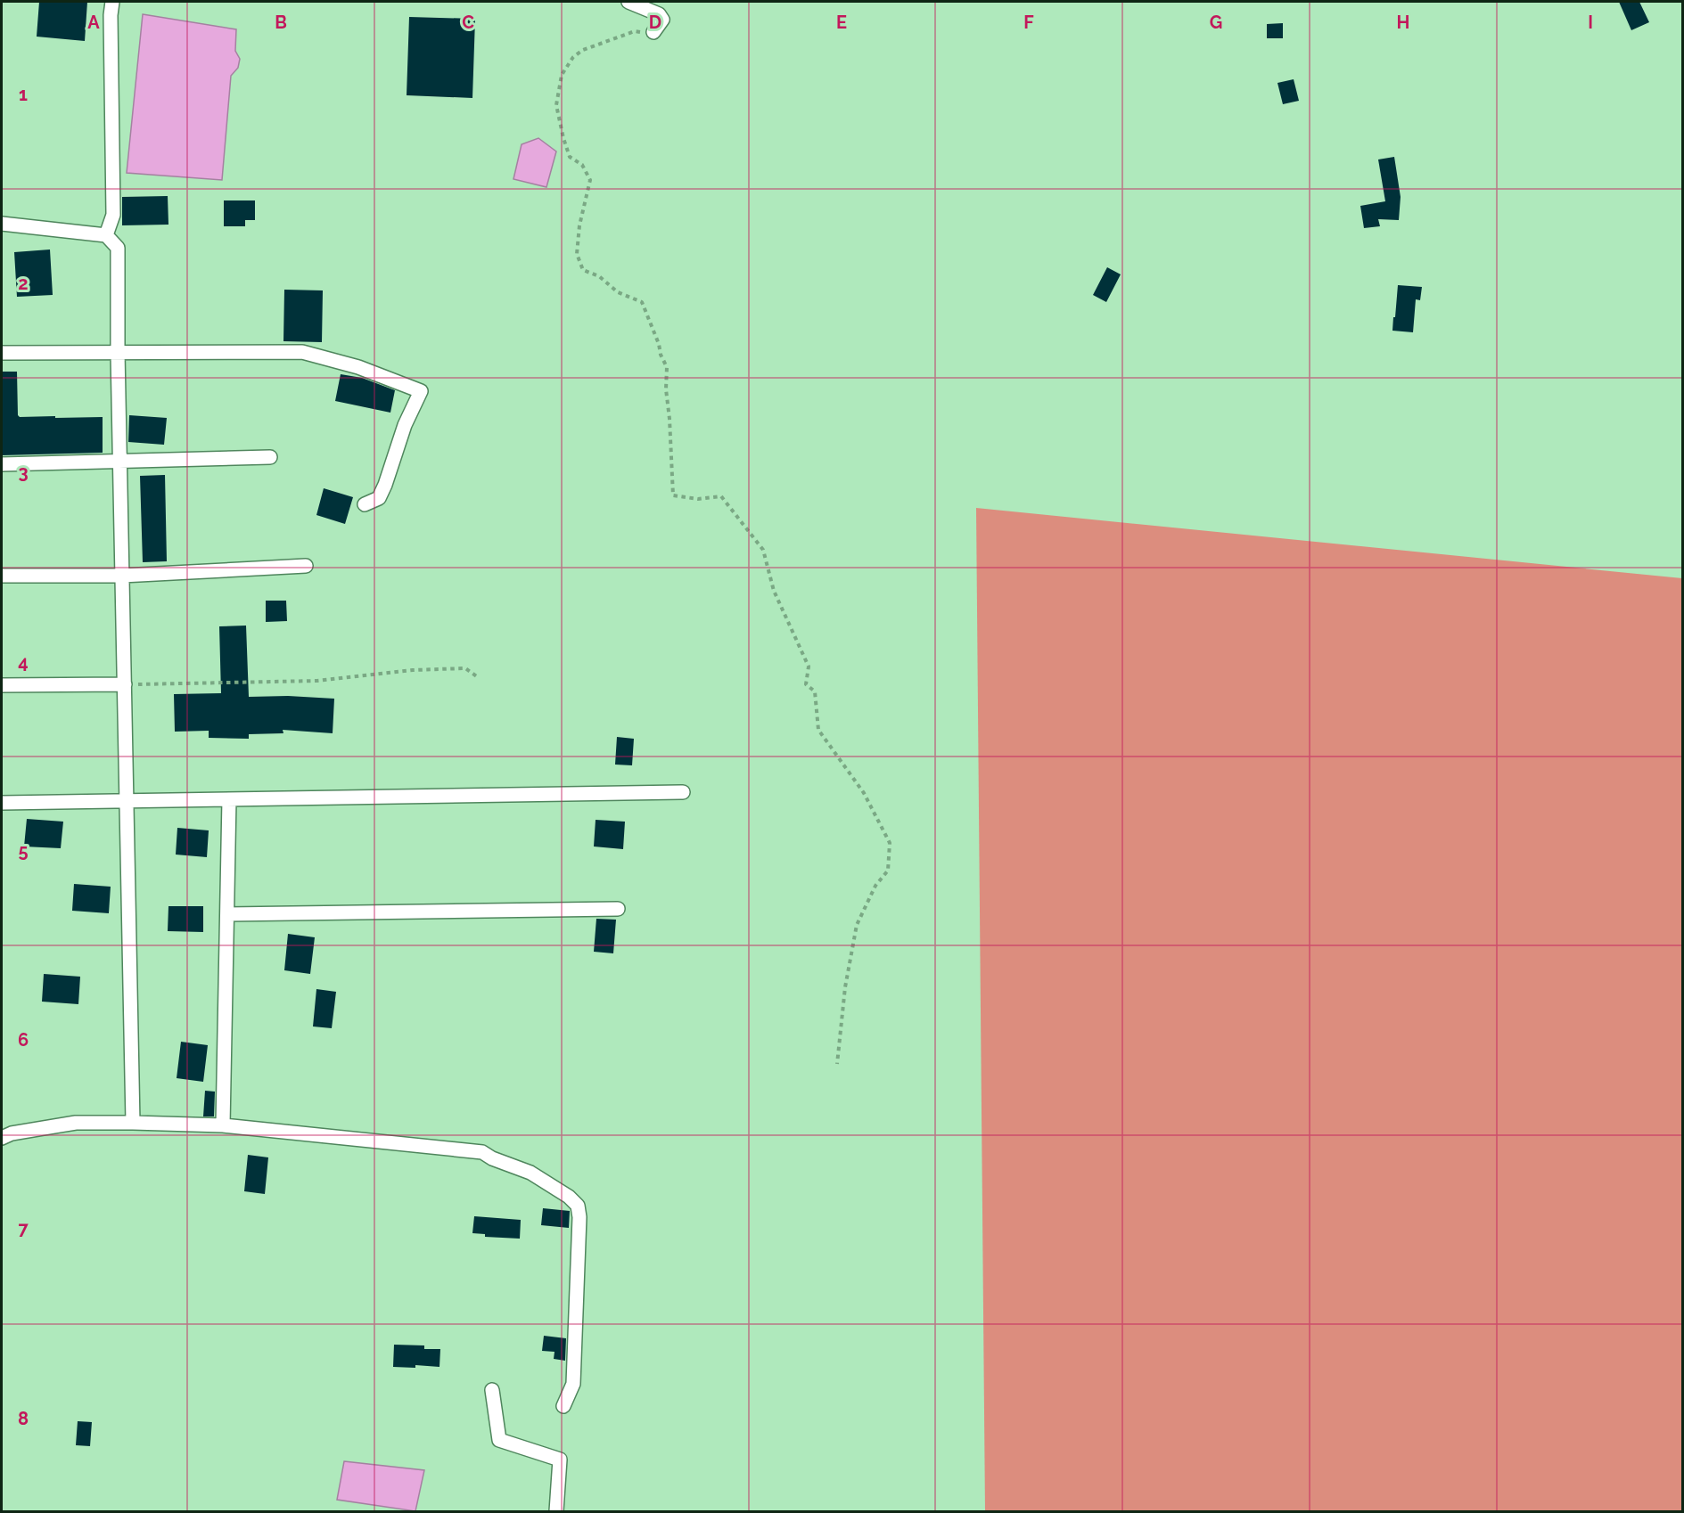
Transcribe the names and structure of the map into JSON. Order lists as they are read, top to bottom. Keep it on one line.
{"grid":{"columns":["A","B","C","D","E","F","G","H","I"],"rows":["1","2","3","4","5","6","7","8"]}}
